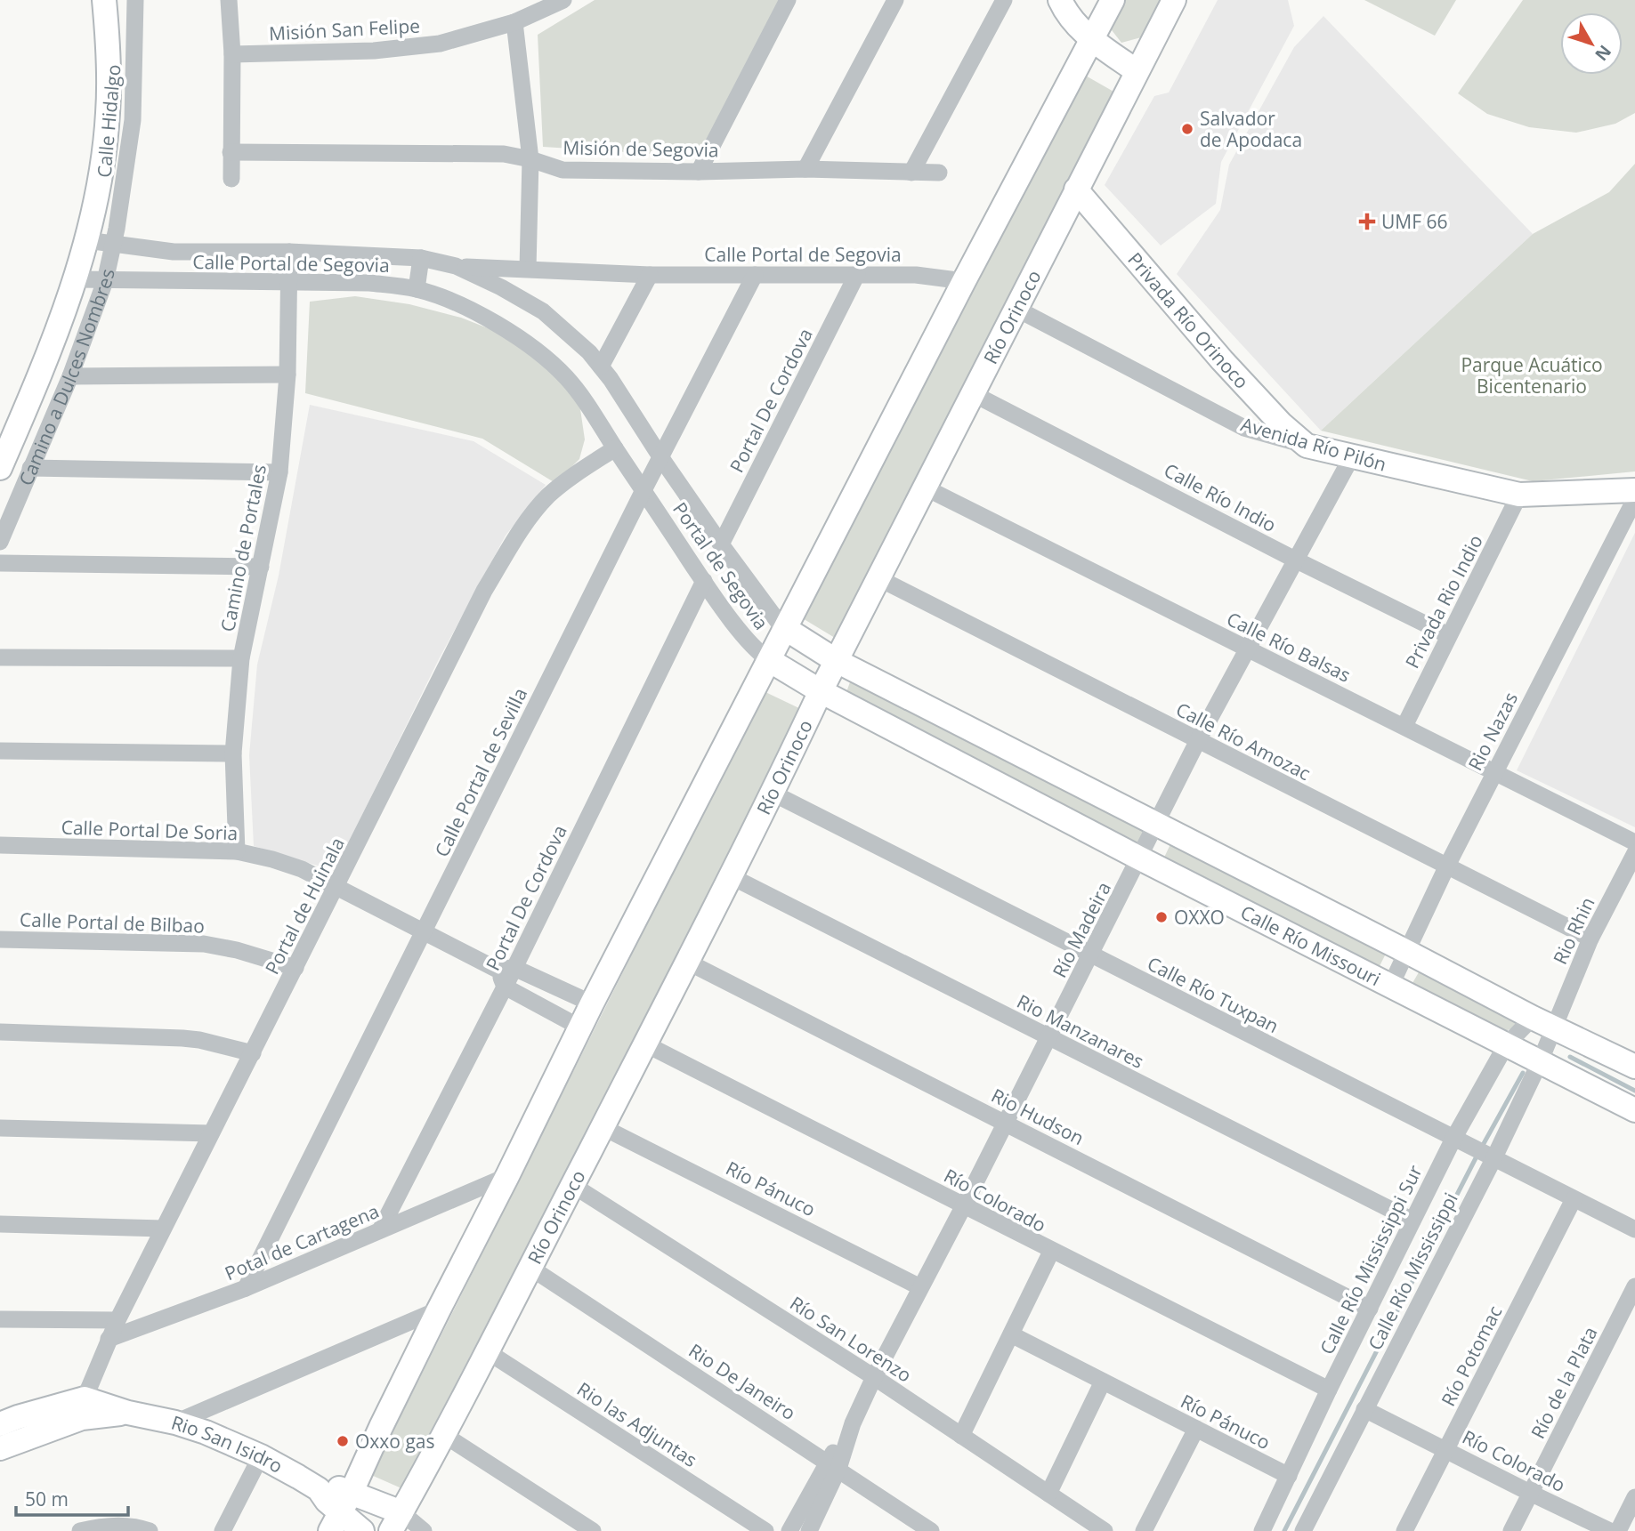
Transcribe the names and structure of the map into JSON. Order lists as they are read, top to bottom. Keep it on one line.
{"streets":{"street":["Misión San Felipe","Calle Hidalgo","Misión de Segovia","Calle Portal de Segovia","Río Orinoco","Privada Río Orinoco","Camino a Dulces Nombres","Portal De Cordova","Avenida Río Pilón","Calle Río Indio","Camino de Portales","Portal de Segovia","Privada Rio Indio","Calle Río Balsas","Rio Nazas","Calle Río Amozac","Calle Portal de Sevilla","Calle Portal De Soria","Portal de Huinala","Calle Portal de Bilbao","Río Madeira","Rio Rhin","Calle Río Missouri","Calle Río Tuxpan","Rio Manzanares","Rio Hudson","Río Pánuco","Río Colorado","Potal de Cartagena","Calle Río Mississippi Sur","Calle Río Mississippi","Río San Lorenzo","Río Potomac","Rio De Janeiro","Río de la Plata","Rio las Adjuntas","Rio San Isidro"]},"crossings":[["Calle Hidalgo","Calle Portal de Segovia"],["Calle Hidalgo","Camino a Dulces Nombres"],["Calle Portal de Segovia","Camino a Dulces Nombres"],["Calle Portal de Segovia","Portal De Cordova"],["Calle Portal de Segovia","Camino de Portales"],["Calle Portal de Segovia","Portal de Segovia"],["Calle Portal de Segovia","Calle Portal de Sevilla"],["Calle Portal de Segovia","Portal de Huinala"],["Río Orinoco","Privada Río Orinoco"],["Río Orinoco","Avenida Río Pilón"],["Río Orinoco","Calle Río Indio"],["Río Orinoco","Calle Río Balsas"],["Río Orinoco","Calle Río Amozac"],["Río Orinoco","Calle Río Missouri"],["Río Orinoco","Calle Río Tuxpan"],["Río Orinoco","Rio Manzanares"],["Río Orinoco","Rio Hudson"],["Río Orinoco","Río Pánuco"],["Río Orinoco","Río Colorado"],["Río Orinoco","Río San Lorenzo"],["Río Orinoco","Rio De Janeiro"],["Río Orinoco","Rio las Adjuntas"],["Río Orinoco","Rio San Isidro"],["Privada Río Orinoco","Avenida Río Pilón"],["Portal De Cordova","Portal de Segovia"],["Portal De Cordova","Potal de Cartagena"],["Avenida Río Pilón","Privada Rio Indio"],["Avenida Río Pilón","Río Madeira"],["Calle Río Indio","Privada Rio Indio"],["Calle Río Indio","Río Madeira"],["Camino de Portales","Calle Portal De Soria"],["Portal de Segovia","Calle Portal de Sevilla"],["Portal de Segovia","Calle Río Missouri"],["Privada Rio Indio","Calle Río Balsas"],["Calle Río Balsas","Rio Nazas"],["Calle Río Balsas","Río Madeira"],["Rio Nazas","Calle Río Amozac"],["Rio Nazas","Calle Río Missouri"],["Calle Río Amozac","Río Madeira"],["Calle Río Amozac","Rio Rhin"],["Calle Portal de Sevilla","Calle Portal De Soria"],["Calle Portal de Sevilla","Potal de Cartagena"],["Calle Portal De Soria","Portal de Huinala"],["Portal de Huinala","Calle Portal de Bilbao"],["Portal de Huinala","Potal de Cartagena"],["Portal de Huinala","Rio San Isidro"],["Río Madeira","Calle Río Missouri"],["Río Madeira","Calle Río Tuxpan"],["Río Madeira","Rio Manzanares"],["Río Madeira","Rio Hudson"],["Río Madeira","Río Pánuco"],["Río Madeira","Río Colorado"],["Río Madeira","Río San Lorenzo"],["Río Madeira","Rio De Janeiro"],["Rio Rhin","Calle Río Missouri"],["Rio Rhin","Calle Río Mississippi"],["Calle Río Missouri","Calle Río Mississippi Sur"],["Calle Río Missouri","Calle Río Mississippi"],["Calle Río Tuxpan","Calle Río Mississippi Sur"],["Calle Río Tuxpan","Calle Río Mississippi"],["Calle Río Tuxpan","Río Potomac"],["Rio Manzanares","Calle Río Mississippi Sur"],["Rio Hudson","Calle Río Mississippi Sur"],["Río Pánuco","Calle Río Mississippi Sur"],["Río Colorado","Calle Río Mississippi Sur"],["Río Colorado","Calle Río Mississippi"],["Río Colorado","Río Potomac"],["Río Colorado","Río de la Plata"]],"parks":["Parque Acuático Bicentenario"],"places":{"other":["Salvador de Apodaca","OXXO","Oxxo gas"],"health":["UMF 66"]},"scale_bar":"50 m","north":"bottom right"}
